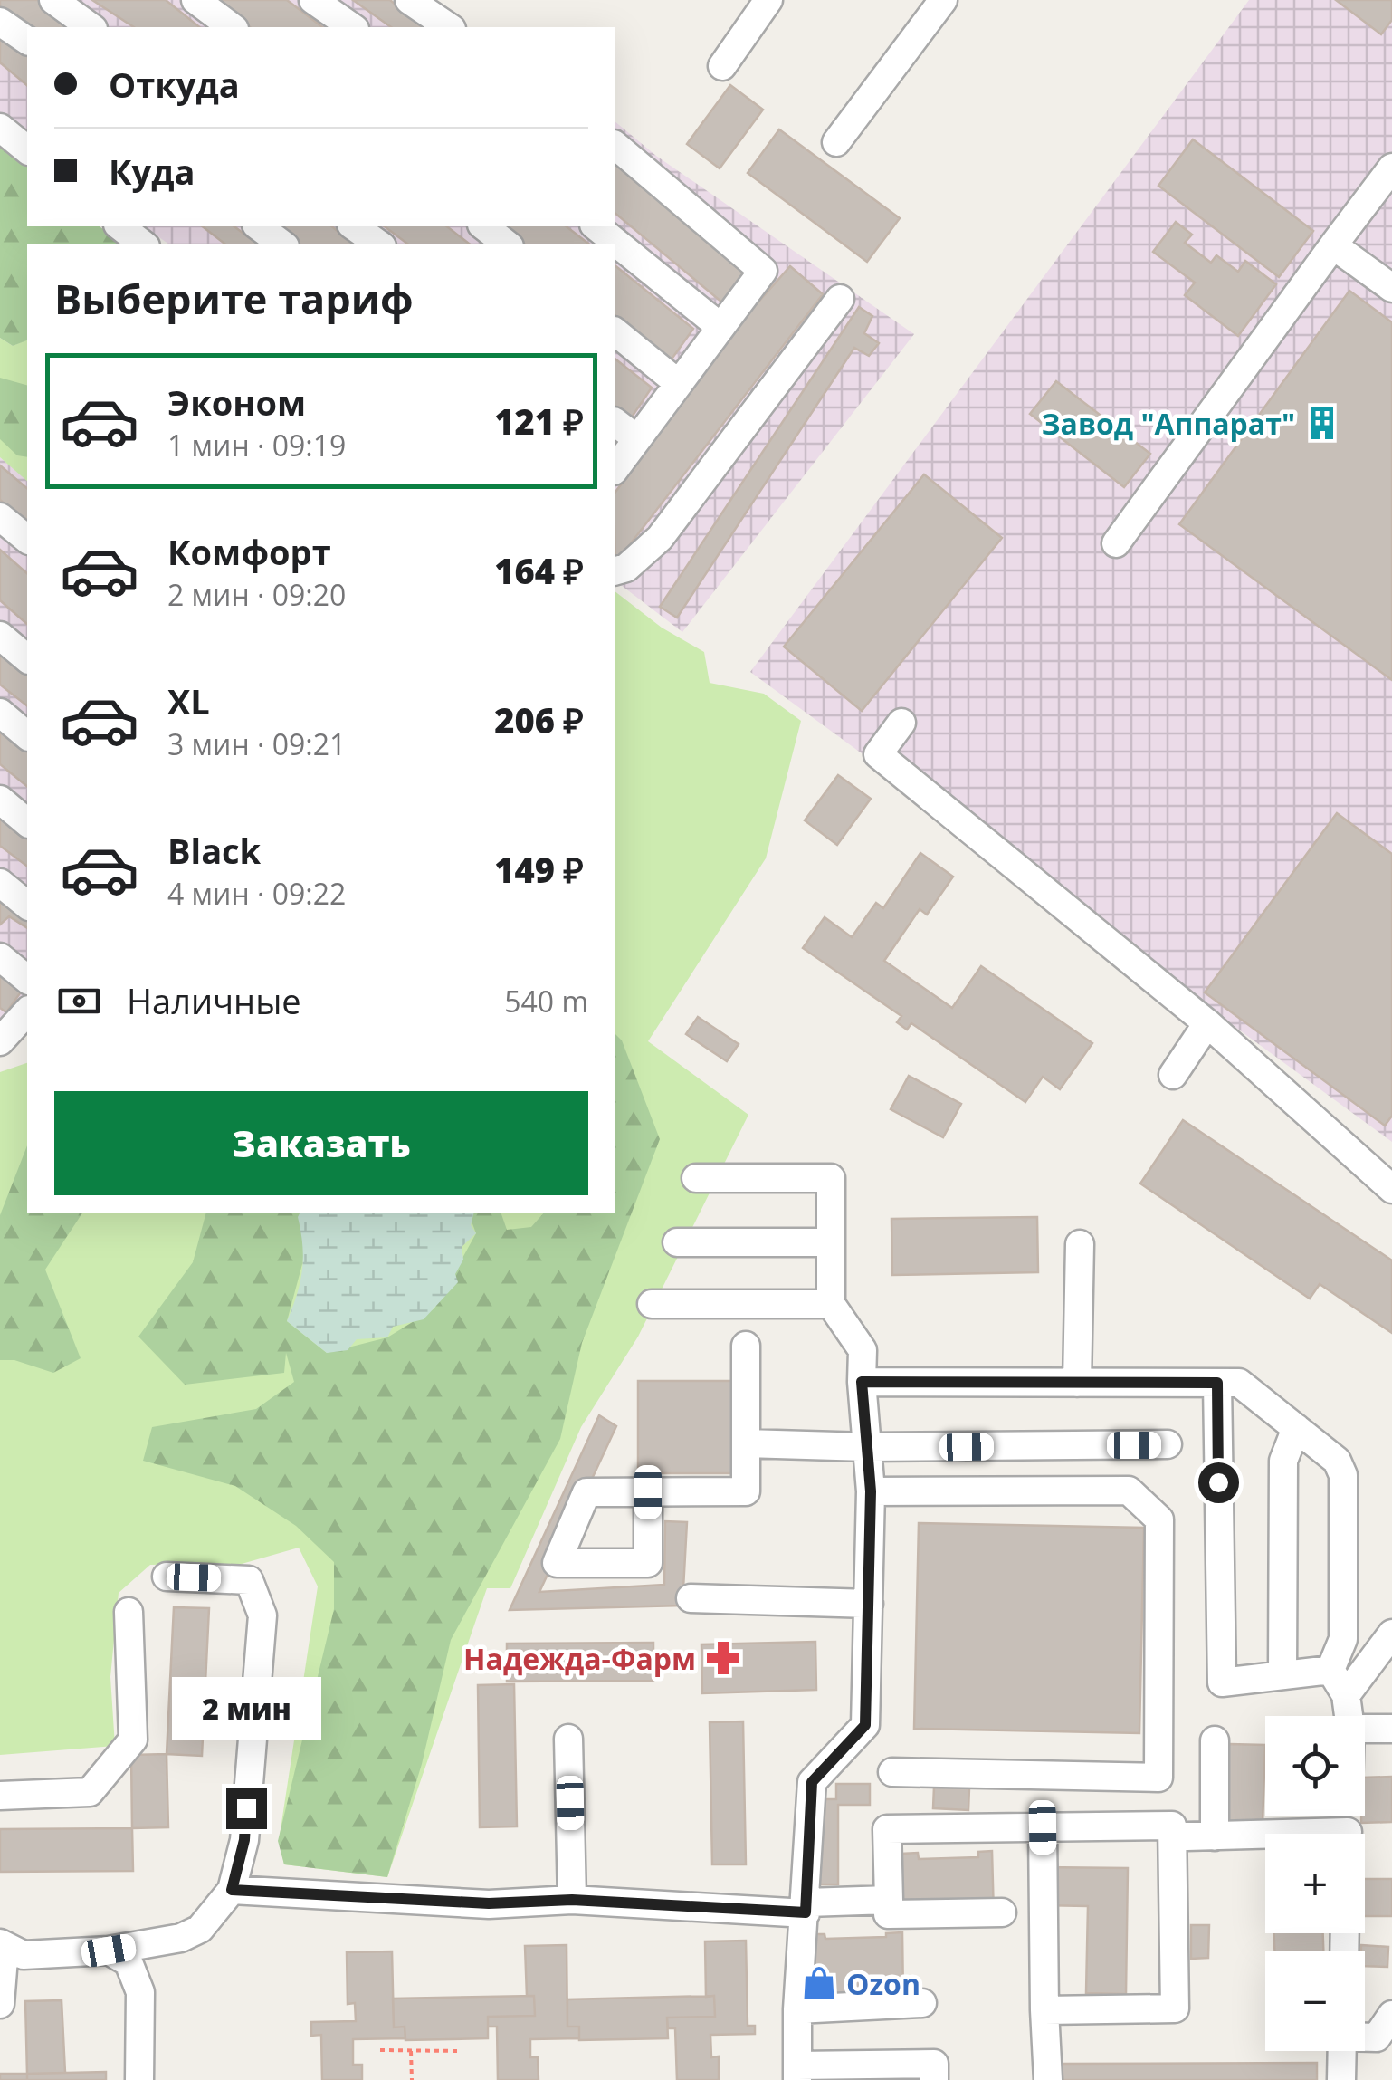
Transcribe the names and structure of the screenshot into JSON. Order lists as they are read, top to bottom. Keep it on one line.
{"places":{"building":["Завод \"Аппарат\""],"pharmacy":["Надежда-Фарм"],"shop":["Ozon"]},"page":{"banner":["Откуда","Куда"],"heading":"Выберите тариф","list":[{"name":"Эконом","note":"1 мин · 09:19","value":"121 ₽"},{"name":"Комфорт","note":"2 мин · 09:20","value":"164 ₽"},{"name":"XL","note":"3 мин · 09:21","value":"206 ₽"},{"name":"Black","note":"4 мин · 09:22","value":"149 ₽"}],"pay":["Наличные","540 m"],"buttons":"Заказать","bubble":"2 мин","map_buttons":["+","−"]}}
